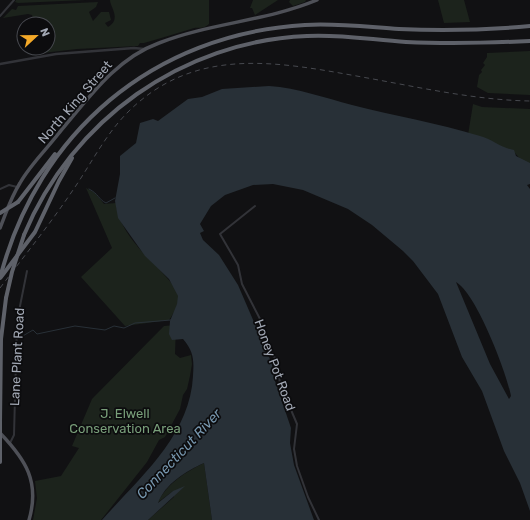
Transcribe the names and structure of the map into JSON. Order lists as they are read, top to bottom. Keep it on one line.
{"streets":{"main road":["North King Street"],"street":["Lane Plant Road","Honey Pot Road"]},"water":["Connecticut River"],"parks":["J. Elwell Conservation Area"],"north":"right"}
